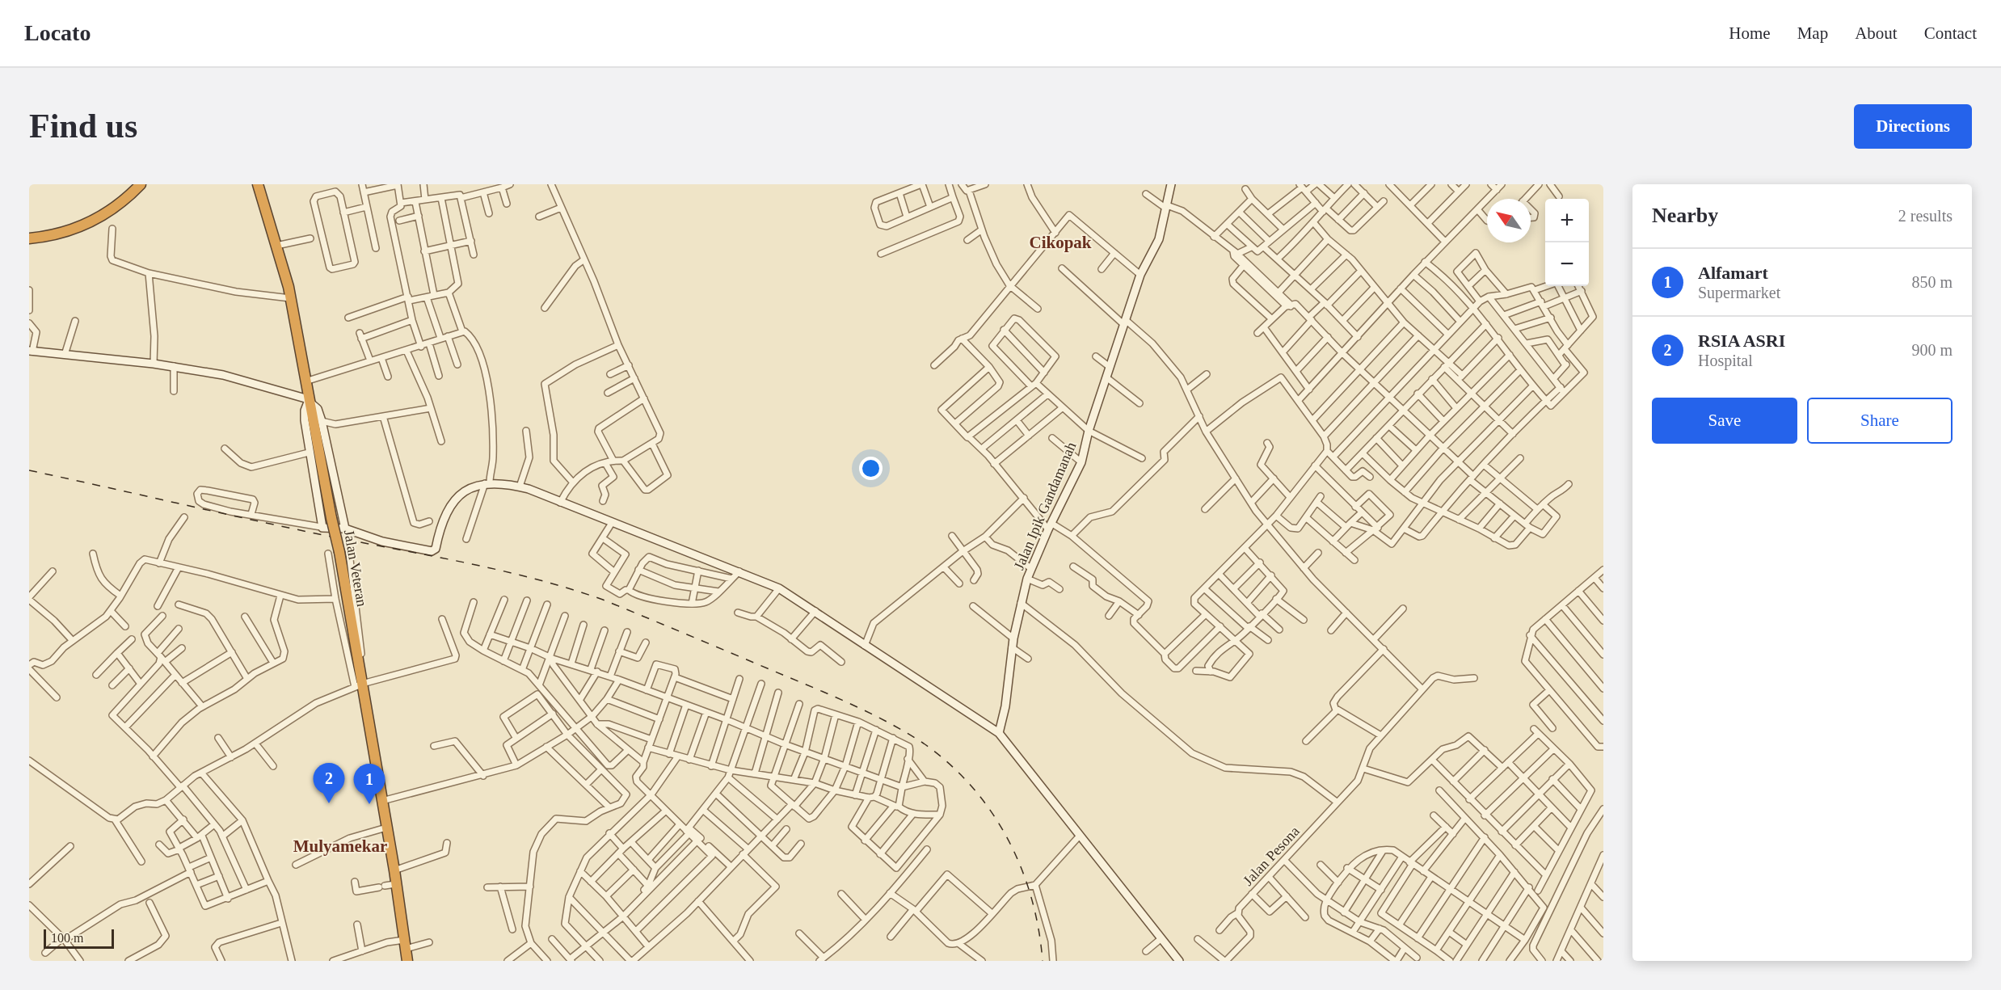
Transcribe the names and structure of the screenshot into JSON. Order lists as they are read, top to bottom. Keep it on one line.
{"streets":{"highway":["Jalan Veteran"],"street":["Jalan Ipik Gandamanah","Jalan Pesona"]},"districts":["Cikopak","Mulyamekar"],"scale_bar":"100 m","north":"top left","page":{"header":"Locato","nav":["Home","Map","About","Contact"],"buttons":["Directions",["Save","Share"]],"title":"Find us","heading":["Nearby","2 results"],"map_buttons":["+","−"],"list":[{"mark":"1","name":"Alfamart","note":"Supermarket","value":"850 m"},{"mark":"2","name":"RSIA ASRI","note":"Hospital","value":"900 m"}],"pins":["2","1"],"scale":"100 m"}}
